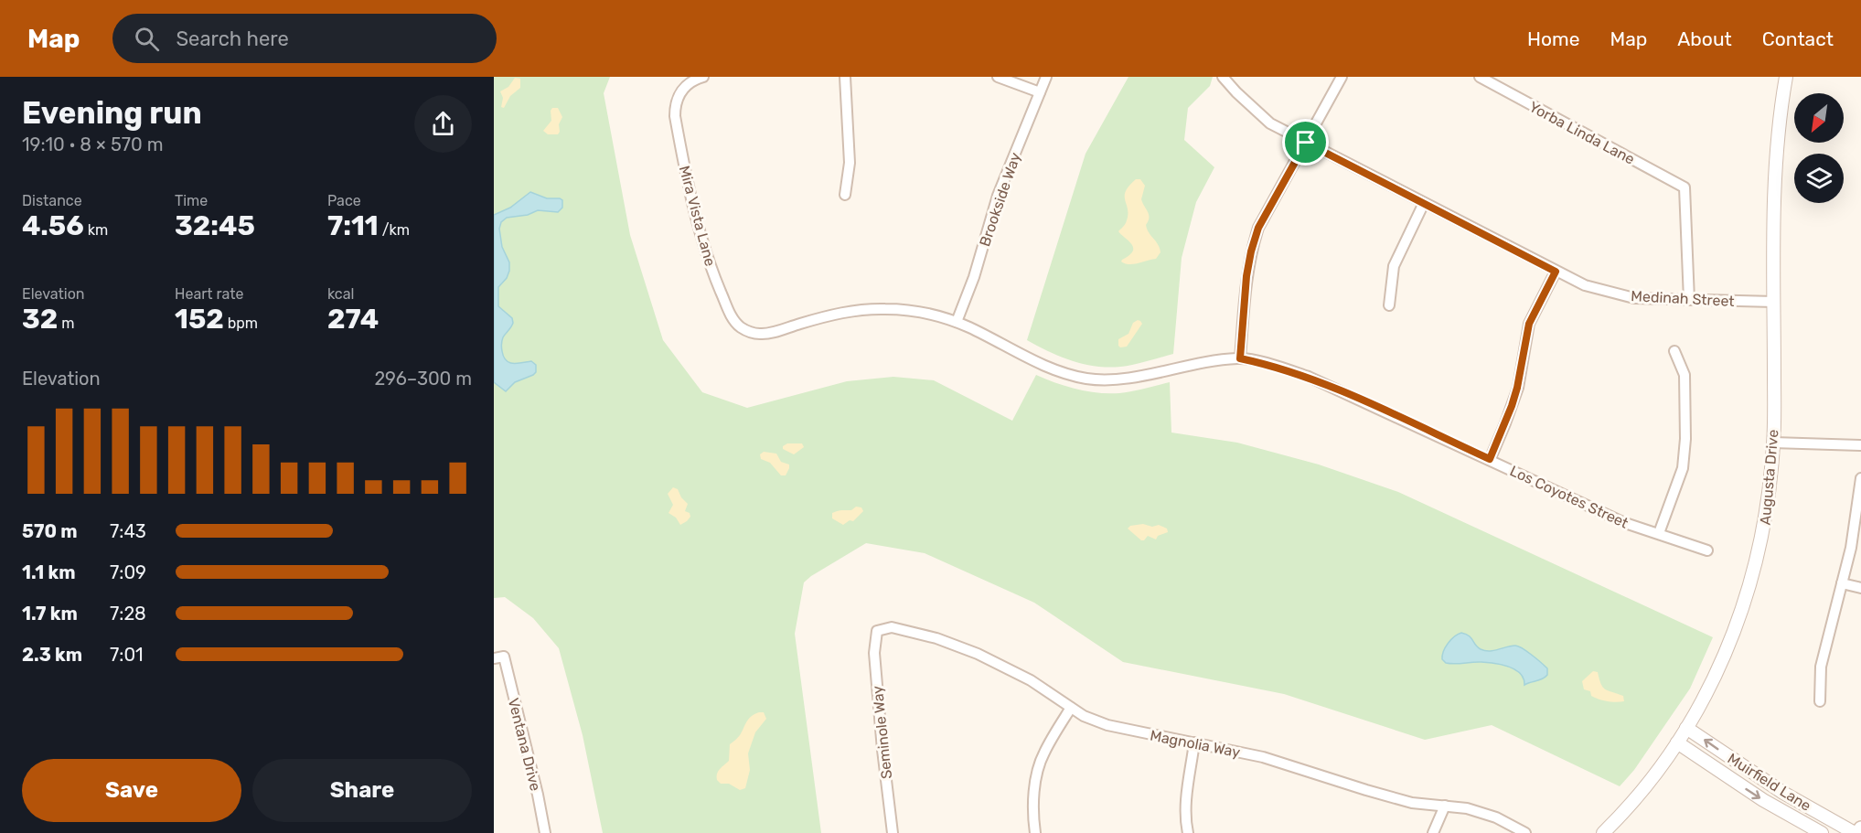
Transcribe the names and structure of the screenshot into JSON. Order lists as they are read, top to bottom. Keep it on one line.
{"streets":{"street":["Yorba Linda Lane","Brookside Way","Mira Vista Lane","Medinah Street","Augusta Drive","Los Coyotes Street","Seminole Way","Magnolia Way","Ventana Drive","Muirfield Lane"]},"crossings":[["Yorba Linda Lane","Medinah Street"],["Brookside Way","Los Coyotes Street"],["Mira Vista Lane","Los Coyotes Street"],["Medinah Street","Augusta Drive"],["Augusta Drive","Muirfield Lane"],["Seminole Way","Magnolia Way"]],"north":"bottom left","page":{"header":"Map","search":"Search here","nav":["Home","Map","About","Contact"],"heading":["Evening run","19:10 · 8 × 570 m"],"stats":[["Distance","4.56 km"],["Time","32:45"],["Pace","7:11 /km"],["Elevation","32 m"],["Heart rate","152 bpm"],["kcal","274"]],"chart":["Elevation","296–300 m"],"list":[{"name":"570 m","note":"7:43"},{"name":"1.1 km","note":"7:09"},{"name":"1.7 km","note":"7:28"},{"name":"2.3 km","note":"7:01"}],"buttons":["Save","Share"]}}
